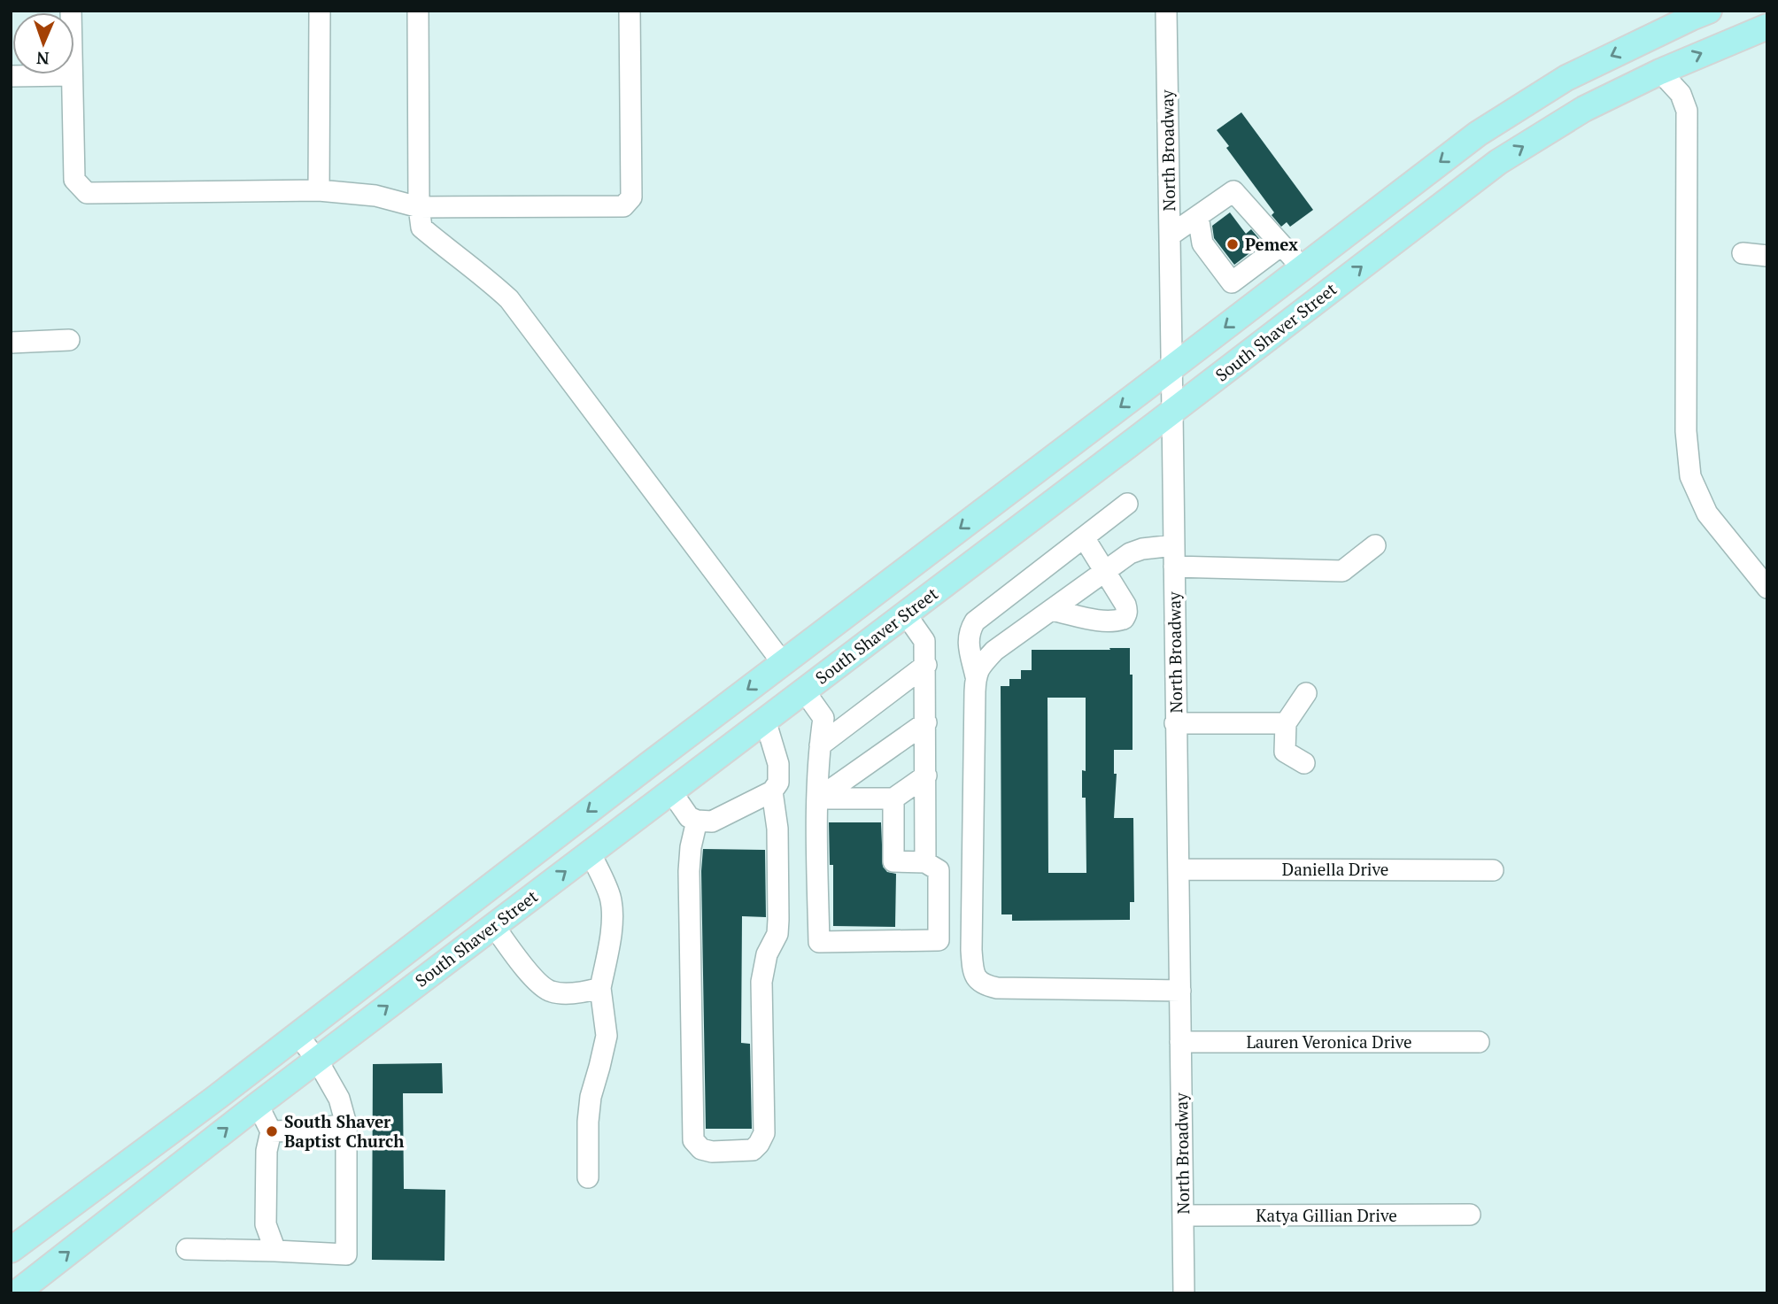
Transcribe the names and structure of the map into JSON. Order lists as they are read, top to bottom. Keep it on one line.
{"streets":{"main road":["South Shaver Street"],"street":["North Broadway","Daniella Drive","Lauren Veronica Drive","Katya Gillian Drive"]},"crossings":[["North Broadway","South Shaver Street"],["North Broadway","Daniella Drive"],["North Broadway","Lauren Veronica Drive"],["North Broadway","Katya Gillian Drive"]],"places":["Pemex","South Shaver Baptist Church"],"north":"bottom"}
